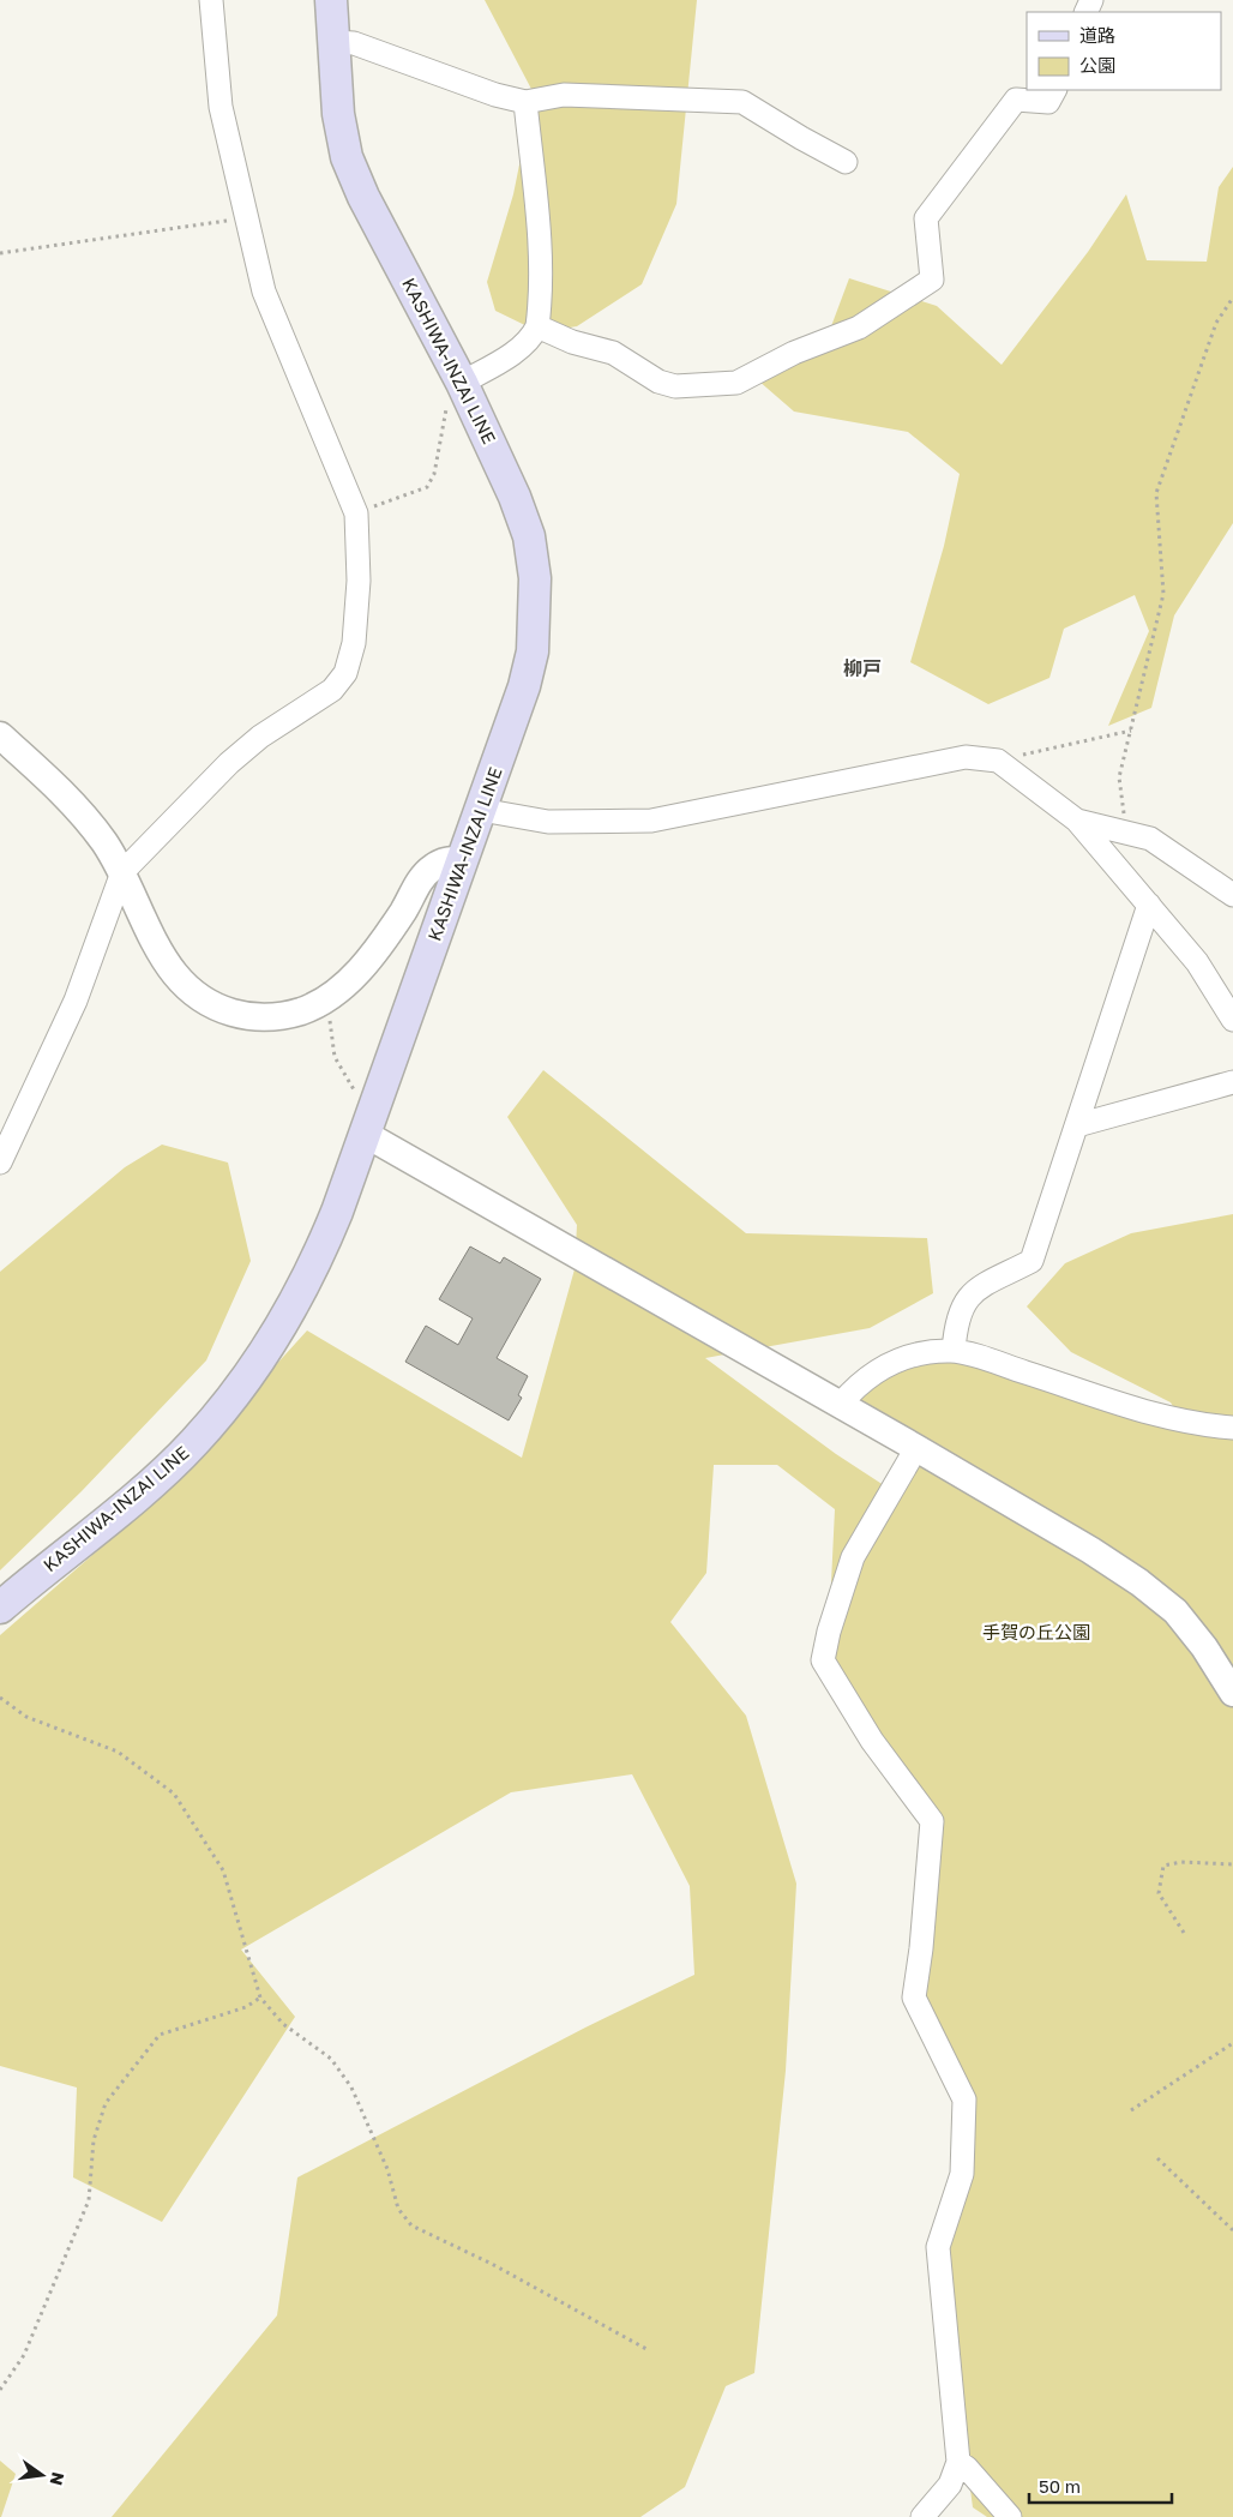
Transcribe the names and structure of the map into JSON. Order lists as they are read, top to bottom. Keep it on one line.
{"streets":{"main road":["KASHIWA-INZAI LINE"]},"districts":["柳戸"],"parks":["手賀の丘公園"],"legend":["道路","公園"],"scale_bar":"50 m","north":"right"}
